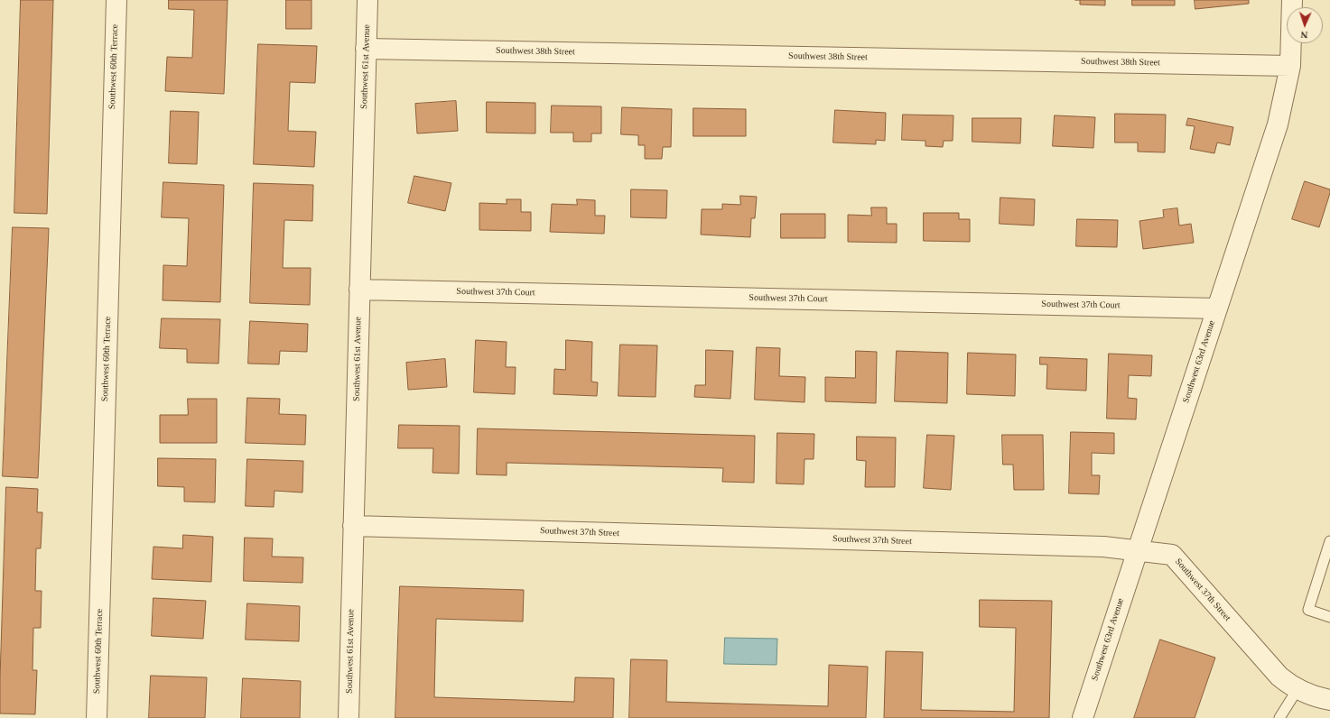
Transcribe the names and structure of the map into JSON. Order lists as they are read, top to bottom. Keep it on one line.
{"streets":{"street":["Southwest 38th Street","Southwest 60th Terrace","Southwest 61st Avenue","Southwest 37th Court","Southwest 63rd Avenue","Southwest 37th Street"]},"crossings":[["Southwest 38th Street","Southwest 61st Avenue"],["Southwest 38th Street","Southwest 63rd Avenue"],["Southwest 61st Avenue","Southwest 37th Court"],["Southwest 61st Avenue","Southwest 37th Street"],["Southwest 37th Court","Southwest 63rd Avenue"],["Southwest 63rd Avenue","Southwest 37th Street"]],"north":"bottom"}
